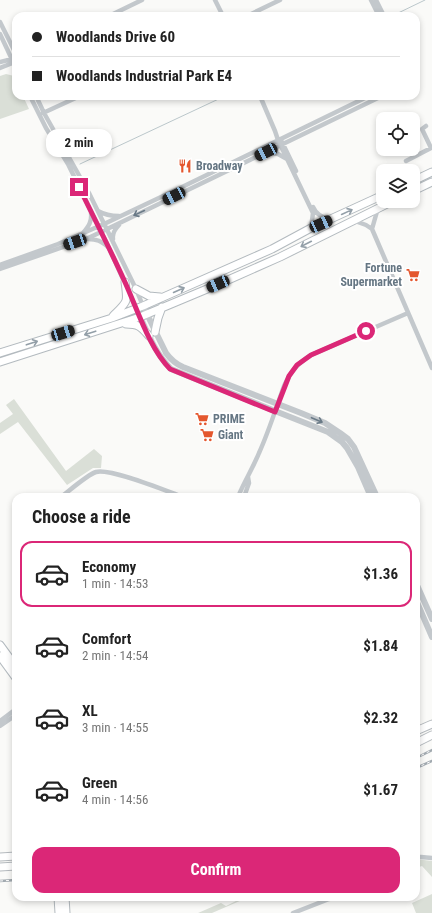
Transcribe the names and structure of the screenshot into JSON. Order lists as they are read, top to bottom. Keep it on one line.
{"places":{"restaurant":["Broadway"],"supermarket":["Fortune Supermarket","PRIME","Giant"]},"page":{"banner":["Woodlands Drive 60","Woodlands Industrial Park E4"],"bubble":"2 min","heading":"Choose a ride","list":[{"name":"Economy","note":"1 min · 14:53","value":"$1.36"},{"name":"Comfort","note":"2 min · 14:54","value":"$1.84"},{"name":"XL","note":"3 min · 14:55","value":"$2.32"},{"name":"Green","note":"4 min · 14:56","value":"$1.67"}],"buttons":"Confirm"}}
